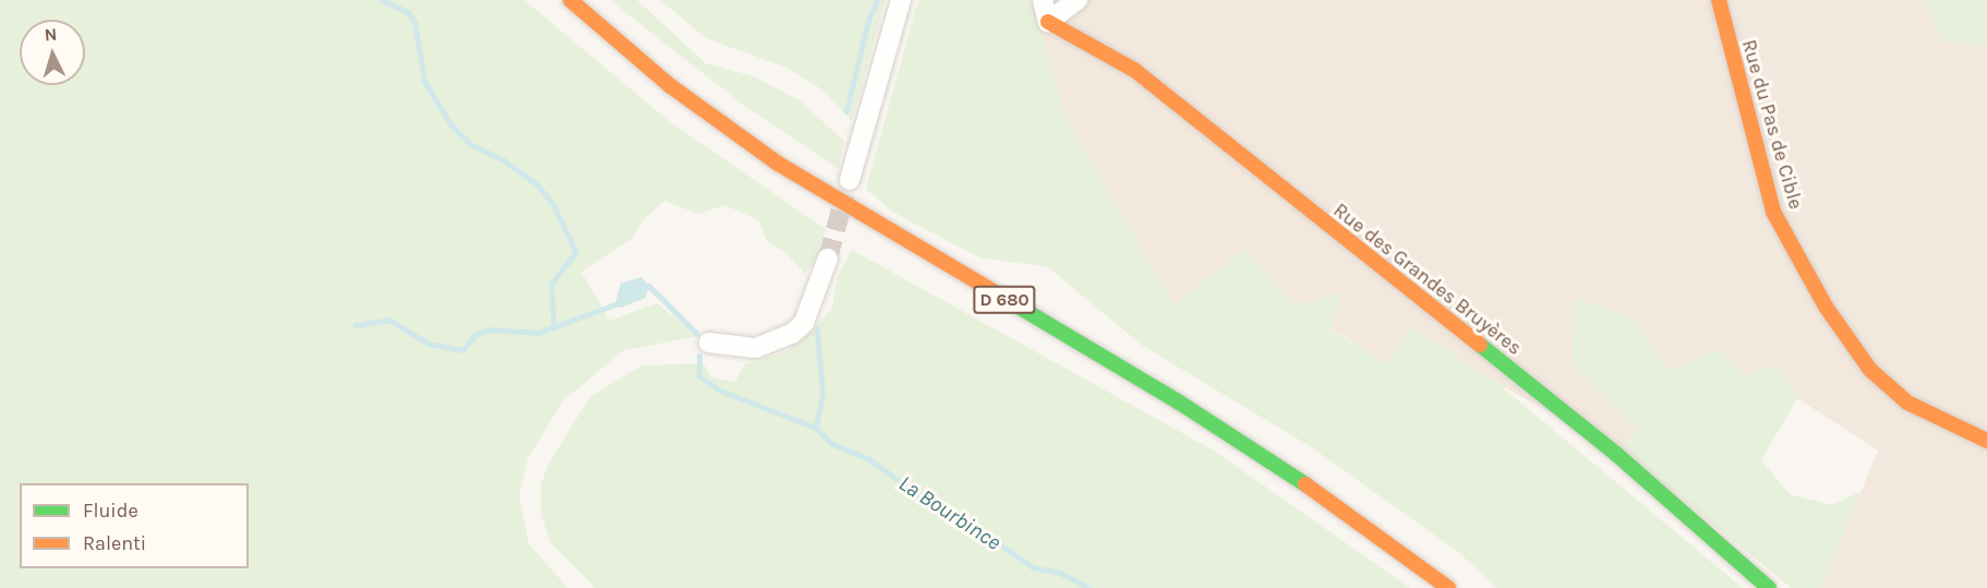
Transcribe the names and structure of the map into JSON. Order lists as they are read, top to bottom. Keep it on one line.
{"streets":{"street":["Rue du Pas de Cible","Rue des Grandes Bruyères","D 680"]},"water":["La Bourbince"],"legend":["Fluide","Ralenti"],"north":"top"}
